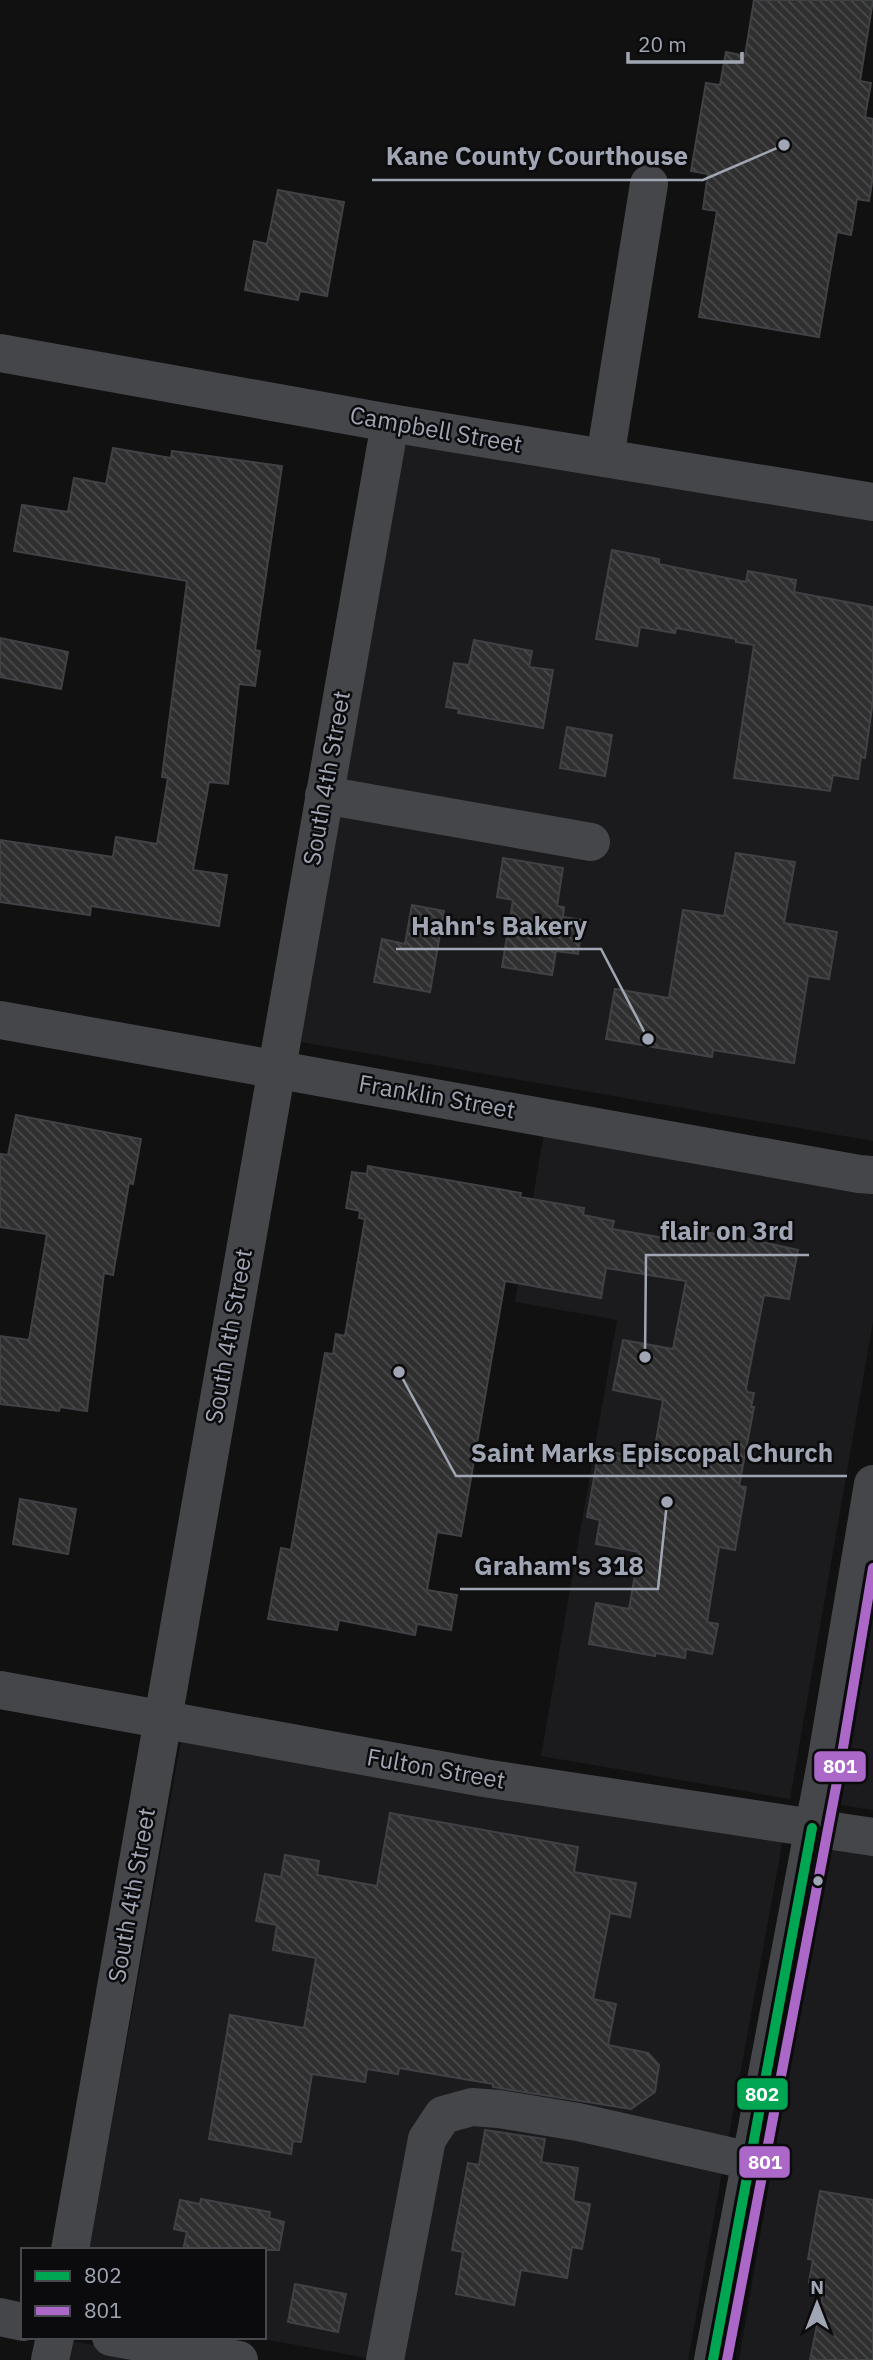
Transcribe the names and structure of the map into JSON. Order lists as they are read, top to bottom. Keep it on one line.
{"streets":{"street":["Campbell Street","South 4th Street","Franklin Street","Fulton Street"]},"crossings":[["Campbell Street","South 4th Street"],["South 4th Street","Franklin Street"],["South 4th Street","Fulton Street"]],"places":["Kane County Courthouse","Hahn's Bakery","flair on 3rd","Saint Marks Episcopal Church","Graham's 318"],"lines":["transit line 801","transit line 802"],"legend":["802","801"],"scale_bar":"20 m","north":"top"}
